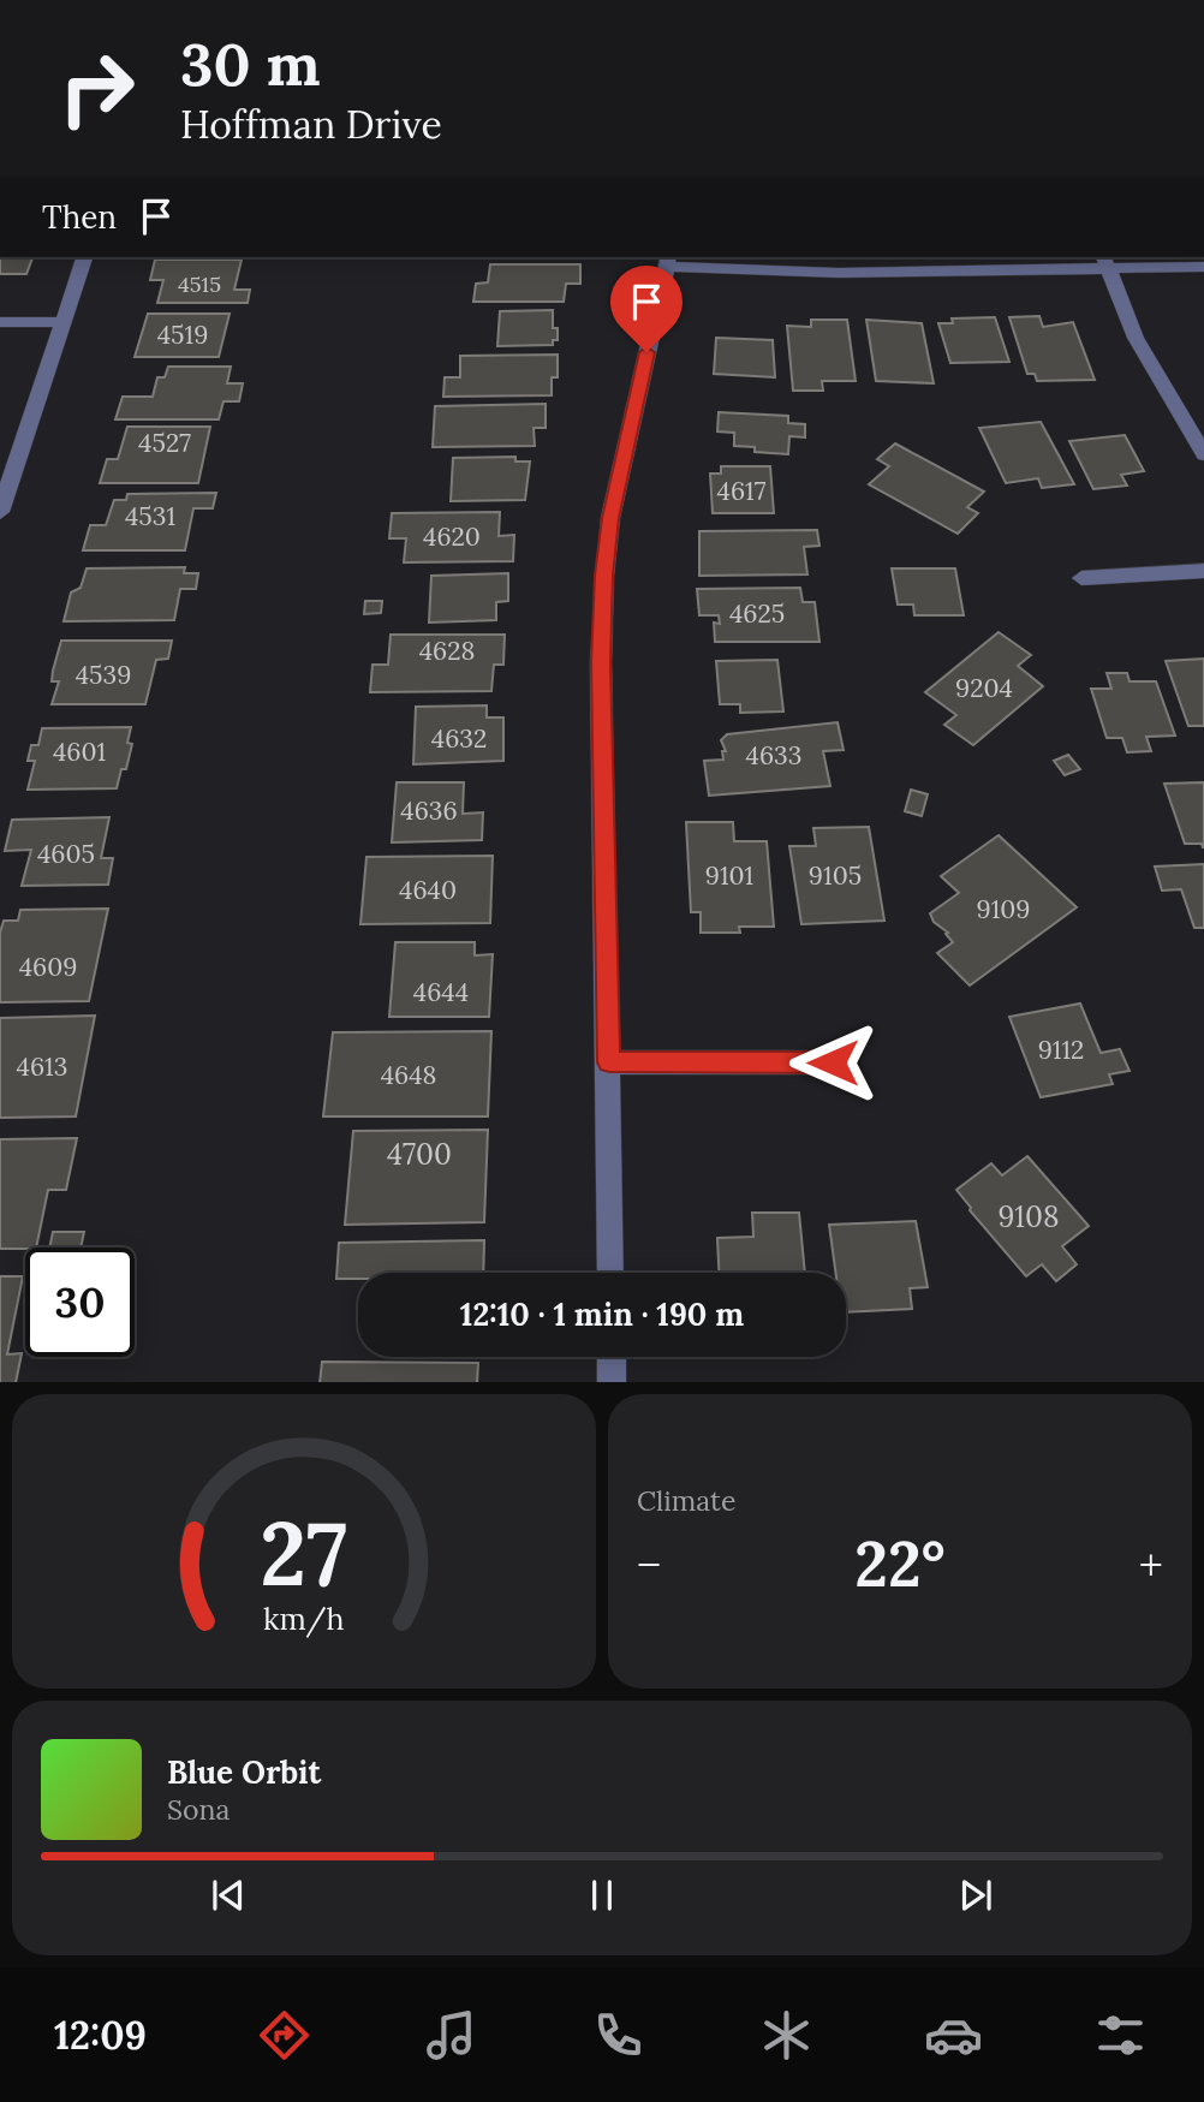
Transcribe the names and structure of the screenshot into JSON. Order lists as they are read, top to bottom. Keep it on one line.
{"house_numbers":["4515","4519","4527","4617","4531","4620","4625","4628","4539","9204","4632","4601","4633","4636","4605","9101","9105","4640","9109","4609","4644","9112","4613","4648","4700","9108"],"page":{"turn":["30 m","Hoffman Drive"],"then":"Then","limit":"30","trip":"12:10 · 1 min · 190 m","tile":"Climate","heat":["−","22°","+"],"song":["Blue Orbit","Sona"],"tabs":"12:09","gauge":["27","km/h"]}}
